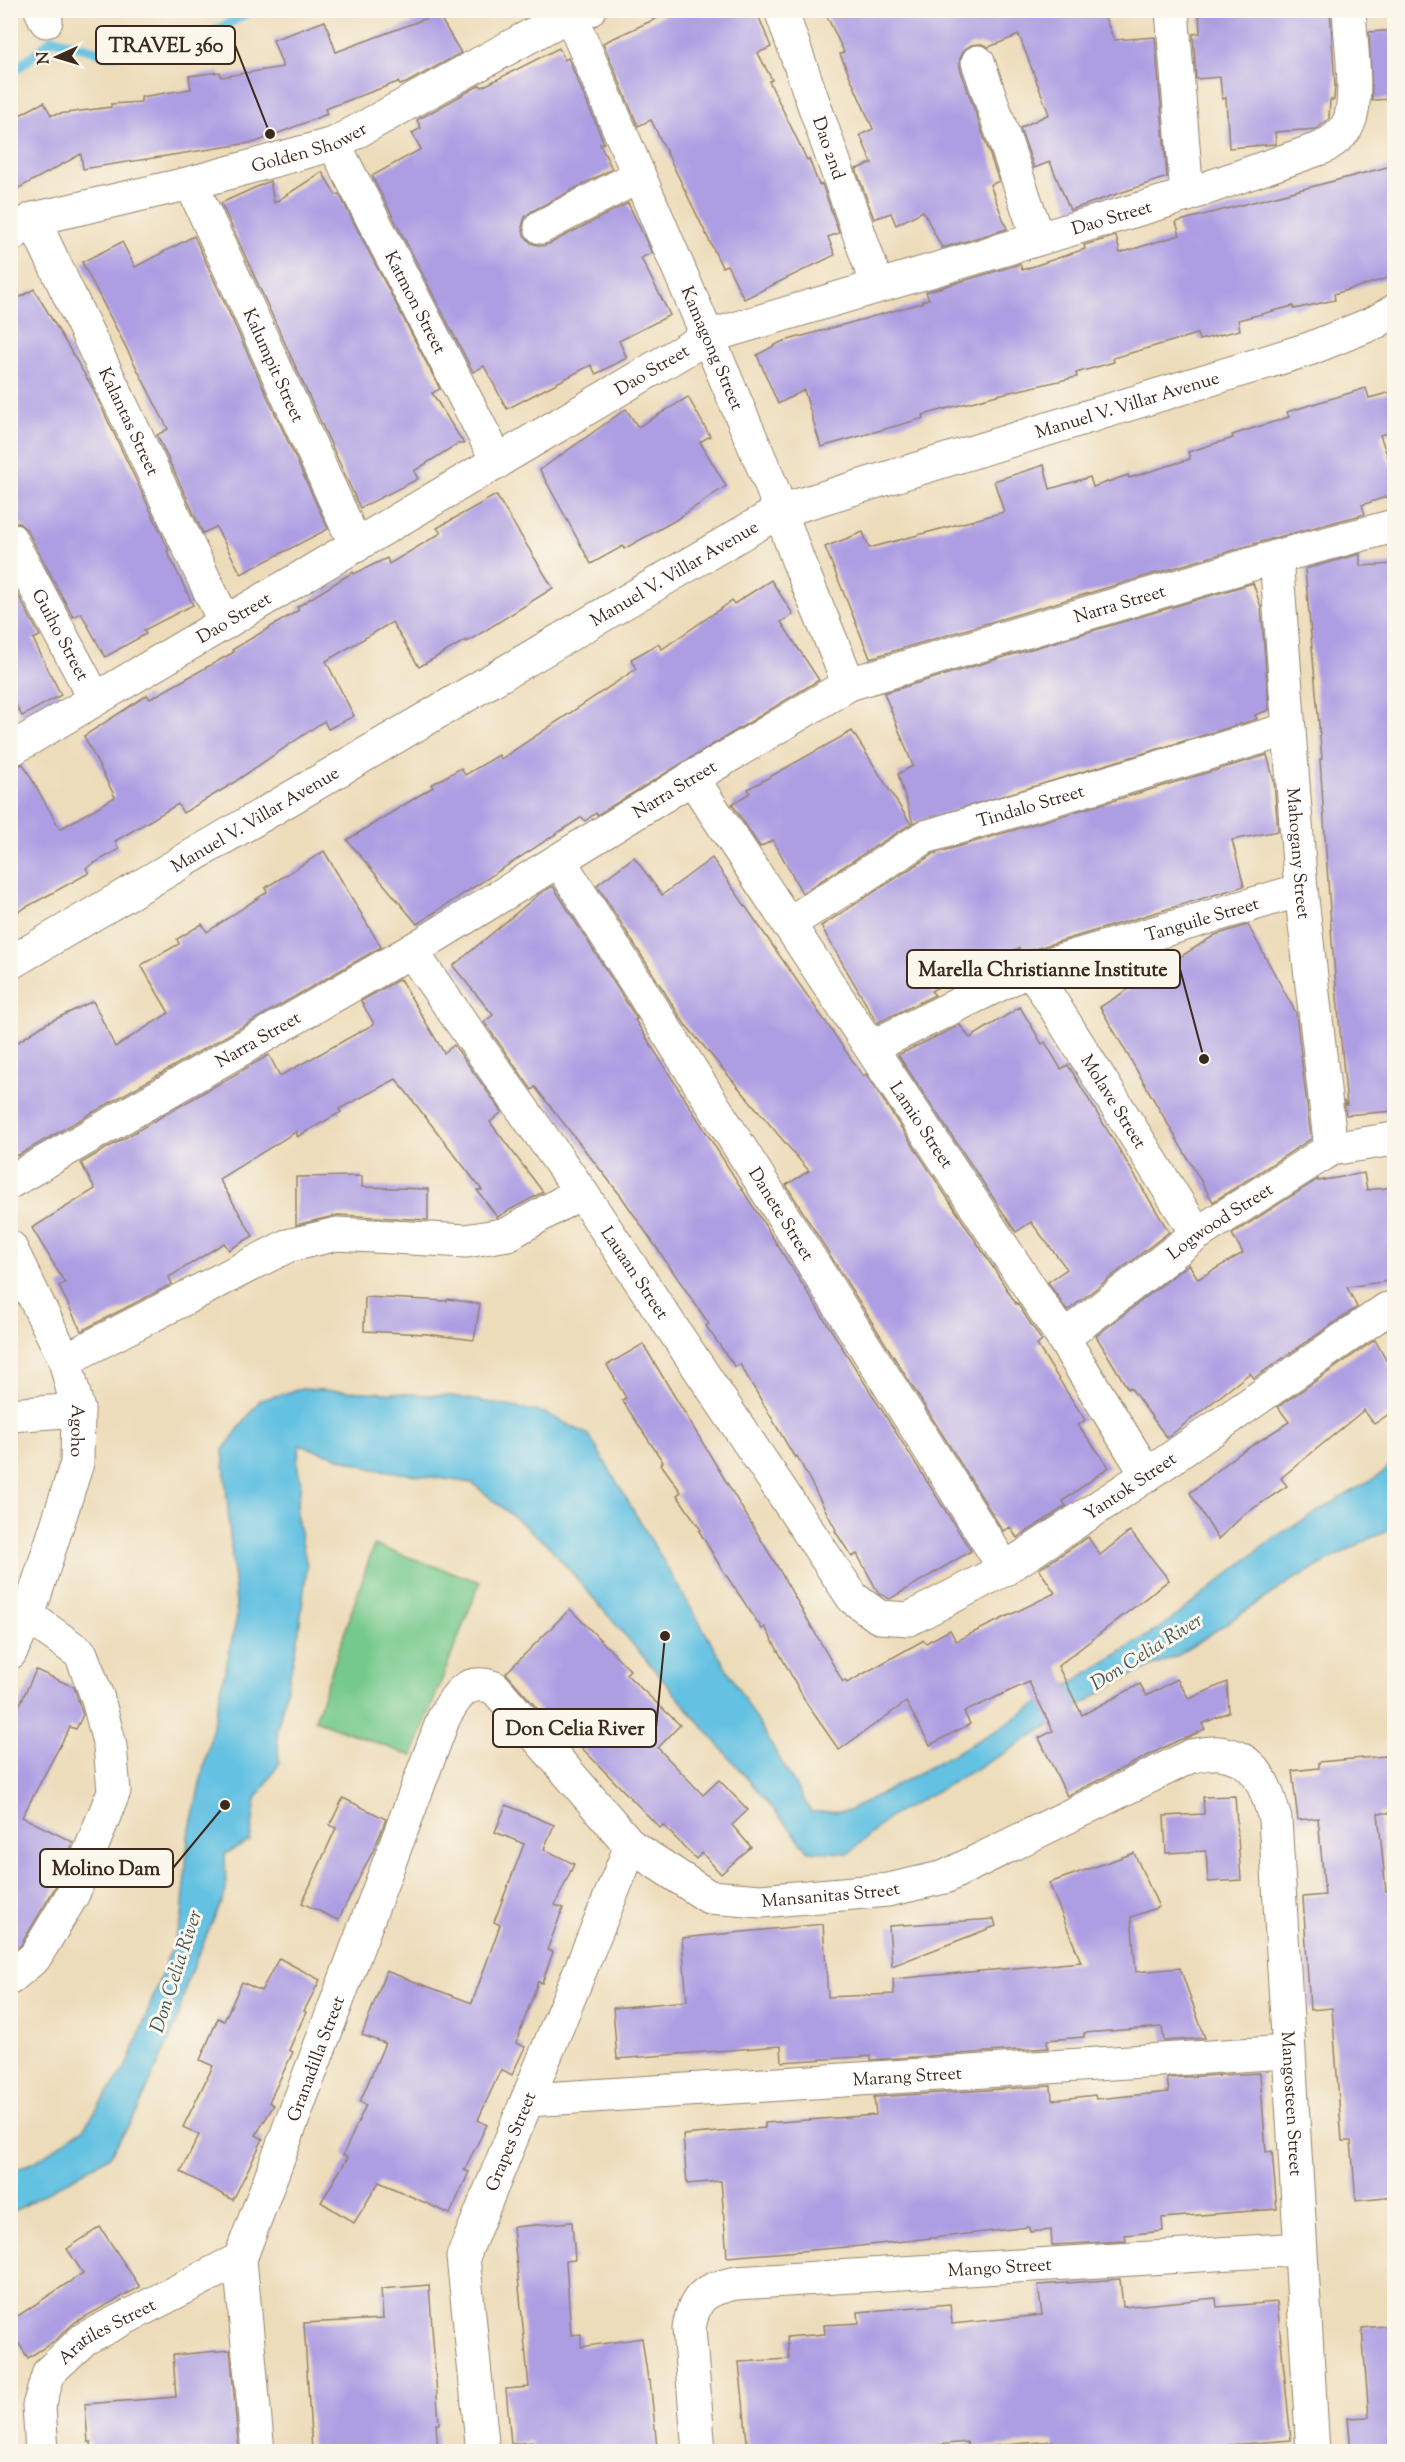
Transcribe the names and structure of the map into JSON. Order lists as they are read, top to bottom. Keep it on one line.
{"streets":{"street":["Golden Shower","Dao 2nd","Dao Street","Katmon Street","Kamagong Street","Kalumpit Street","Manuel V. Villar Avenue","Kalantas Street","Narra Street","Guiho Street","Tindalo Street","Mahogany Street","Tanguile Street","Molave Street","Lamio Street","Danete Street","Logwood Street","Lauaan Street","Agoho","Yantok Street","Mansanitas Street","Granadilla Street","Marang Street","Mangosteen Street","Grapes Street","Mango Street","Aratiles Street"]},"crossings":[["Golden Shower","Katmon Street"],["Golden Shower","Kamagong Street"],["Golden Shower","Kalumpit Street"],["Golden Shower","Kalantas Street"],["Dao 2nd","Dao Street"],["Dao Street","Katmon Street"],["Dao Street","Kamagong Street"],["Dao Street","Kalumpit Street"],["Dao Street","Kalantas Street"],["Dao Street","Guiho Street"],["Kamagong Street","Manuel V. Villar Avenue"],["Kamagong Street","Narra Street"],["Narra Street","Mahogany Street"],["Narra Street","Lamio Street"],["Narra Street","Danete Street"],["Narra Street","Lauaan Street"],["Tindalo Street","Mahogany Street"],["Tindalo Street","Lamio Street"],["Mahogany Street","Tanguile Street"],["Mahogany Street","Logwood Street"],["Tanguile Street","Molave Street"],["Tanguile Street","Lamio Street"],["Molave Street","Logwood Street"],["Lamio Street","Logwood Street"],["Lamio Street","Yantok Street"],["Danete Street","Yantok Street"],["Lauaan Street","Yantok Street"],["Mansanitas Street","Granadilla Street"],["Mansanitas Street","Mangosteen Street"],["Mansanitas Street","Grapes Street"],["Granadilla Street","Aratiles Street"],["Marang Street","Mangosteen Street"],["Marang Street","Grapes Street"],["Mangosteen Street","Mango Street"]],"water":["Don Celia River"],"places":["TRAVEL 360","Marella Christianne Institute","Don Celia River","Molino Dam"],"north":"left"}
